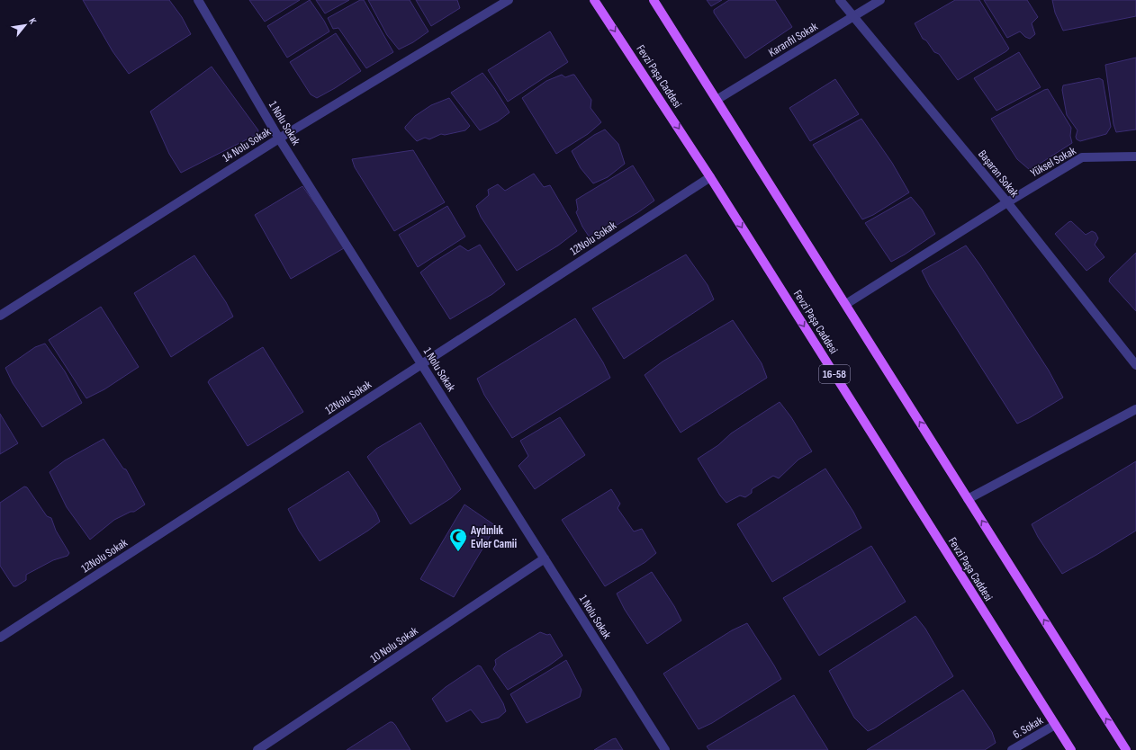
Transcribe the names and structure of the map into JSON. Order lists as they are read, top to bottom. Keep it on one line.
{"streets":{"main road":["Fevzi Paşa Caddesi","16-58"],"street":["Karanfil Sokak","1 Nolu Sokak","14 Nolu Sokak","Yüksel Sokak","Başaran Sokak","12Nolu Sokak","10 Nolu Sokak","6. Sokak"]},"crossings":[["Karanfil Sokak","Başaran Sokak"],["Fevzi Paşa Caddesi","12Nolu Sokak"],["Fevzi Paşa Caddesi","6. Sokak"],["1 Nolu Sokak","14 Nolu Sokak"],["1 Nolu Sokak","12Nolu Sokak"],["1 Nolu Sokak","10 Nolu Sokak"],["Yüksel Sokak","Başaran Sokak"]],"places":{"mosque":["Aydınlık Evler Camii"]},"north":"top right"}
